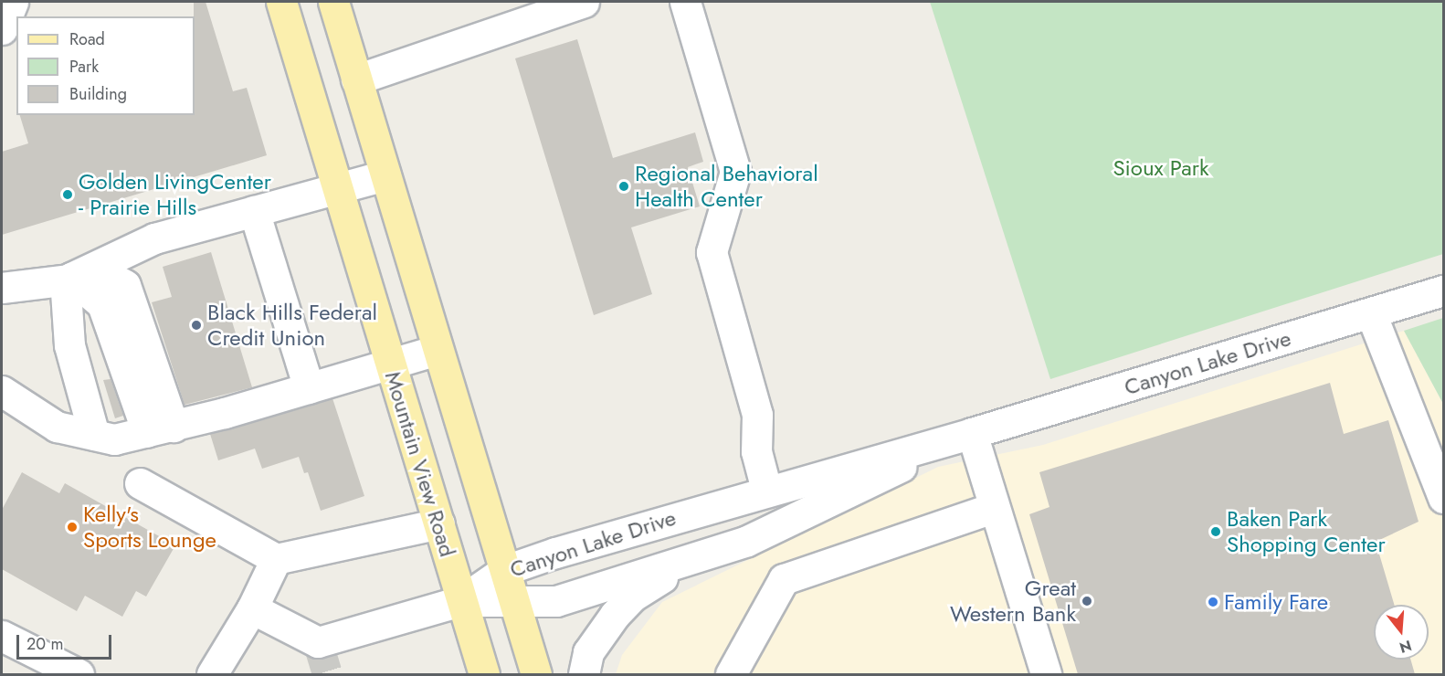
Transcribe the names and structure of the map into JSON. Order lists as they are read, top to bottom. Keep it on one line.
{"streets":{"main road":["Mountain View Road"],"street":["Canyon Lake Drive"]},"crossings":[["Canyon Lake Drive","Mountain View Road"]],"parks":["Sioux Park"],"places":["Regional Behavioral Health Center","Golden LivingCenter - Prairie Hills","Black Hills Federal Credit Union","Kelly's Sports Lounge","Baken Park Shopping Center","Great Western Bank","Family Fare"],"legend":["Road","Park","Building"],"scale_bar":"20 m","north":"bottom"}
